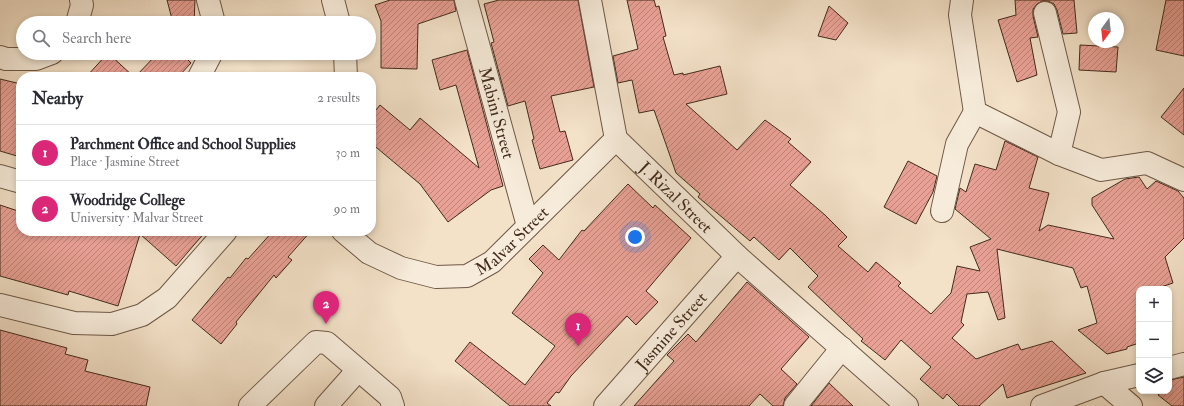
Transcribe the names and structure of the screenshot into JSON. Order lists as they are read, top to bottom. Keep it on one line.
{"streets":{"street":["Mabini Street","J. Rizal Street","Malvar Street","Jasmine Street"]},"crossings":[["Mabini Street","Malvar Street"],["J. Rizal Street","Malvar Street"],["J. Rizal Street","Jasmine Street"]],"north":"bottom","page":{"search":"Search here","heading":["Nearby","2 results"],"list":[{"mark":"1","name":"Parchment Office and School Supplies","note":"Place · Jasmine Street","value":"30 m"},{"mark":"2","name":"Woodridge College","note":"University · Malvar Street","value":"90 m"}],"map_buttons":["+","−"],"pins":["2","1"]}}
